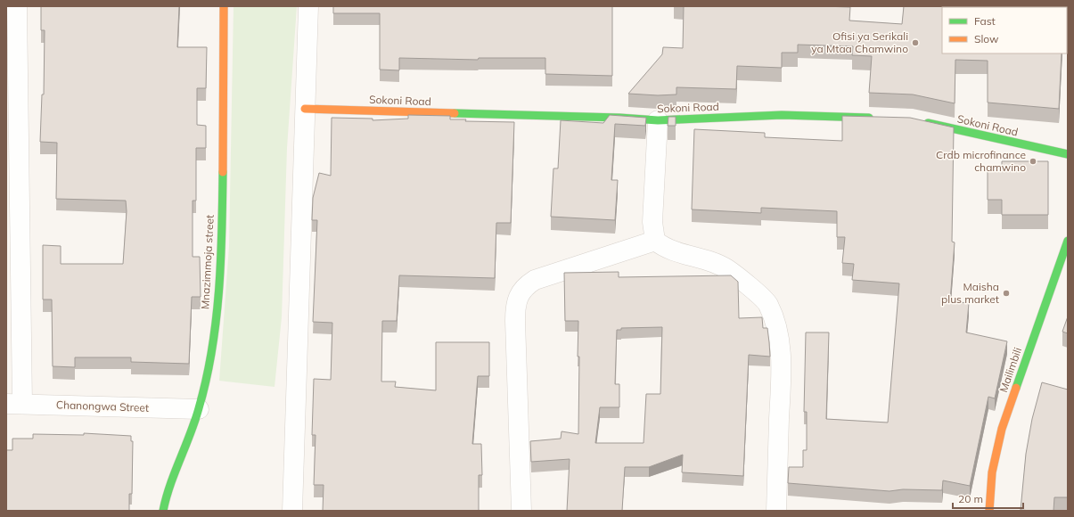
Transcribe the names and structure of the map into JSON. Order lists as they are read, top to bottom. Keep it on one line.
{"streets":{"street":["Sokoni Road","Mnazimmoja street","Mailimbili","Chanongwa Street"]},"crossings":[["Mnazimmoja street","Chanongwa Street"]],"places":["Ofisi ya Serikali ya Mtaa Chamwino","Crdb microfinance chamwino","Maisha plus market"],"legend":["Fast","Slow"],"scale_bar":"20 m"}
